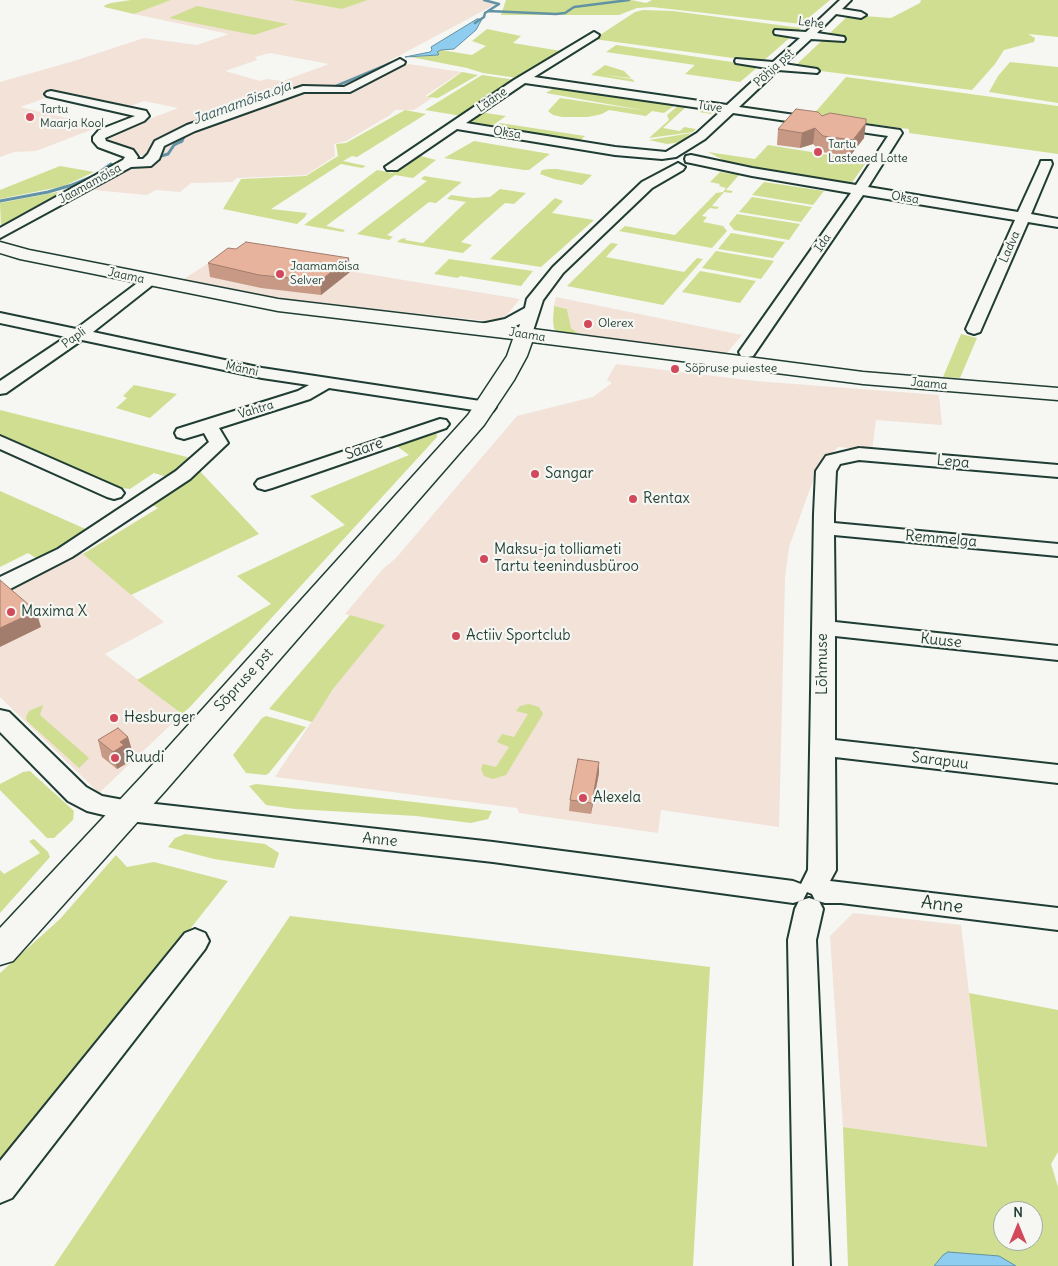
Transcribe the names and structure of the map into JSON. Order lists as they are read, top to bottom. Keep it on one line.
{"streets":{"main road":["Jaama","Sõpruse pst"],"street":["Lehe","Põhja pst","Lääne","Tüve","Oksa","Jaamamõisa","Ida","Ladva","Papli","Männi","Vahtra","Saare","Lepa","Remmelga","Kuuse","Lõhmuse","Sarapuu","Anne"]},"crossings":[["Lehe","Põhja pst"],["Põhja pst","Tüve"],["Põhja pst","Oksa"],["Põhja pst","Jaama"],["Põhja pst","Sõpruse pst"],["Lääne","Tüve"],["Lääne","Oksa"],["Tüve","Ida"],["Oksa","Ida"],["Oksa","Ladva"],["Ida","Jaama"],["Jaama","Papli"],["Jaama","Sõpruse pst"],["Papli","Männi"],["Männi","Vahtra"],["Saare","Sõpruse pst"],["Lepa","Lõhmuse"],["Remmelga","Lõhmuse"],["Kuuse","Lõhmuse"],["Lõhmuse","Sarapuu"],["Lõhmuse","Anne"],["Sõpruse pst","Anne"]],"water":["Jaamamõisa oja"],"places":["Tartu Maarja Kool","Tartu Lasteaed Lotte","Jaamamõisa Selver","Olerex","Sõpruse puiestee","Sangar","Rentax","Maksu-ja tolliameti Tartu teenindusbüroo","Maxima X","Actiiv Sportclub","Hesburger","Ruudi","Alexela"],"north":"top"}
